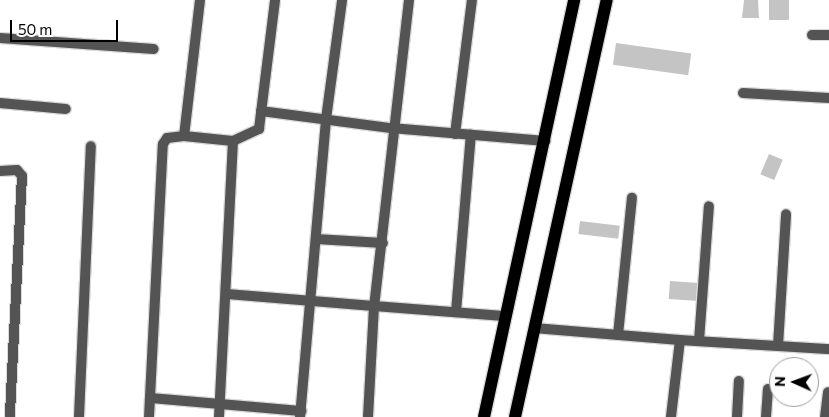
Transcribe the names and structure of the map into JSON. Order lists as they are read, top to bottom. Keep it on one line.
{"scale_bar":"50 m","north":"left"}
